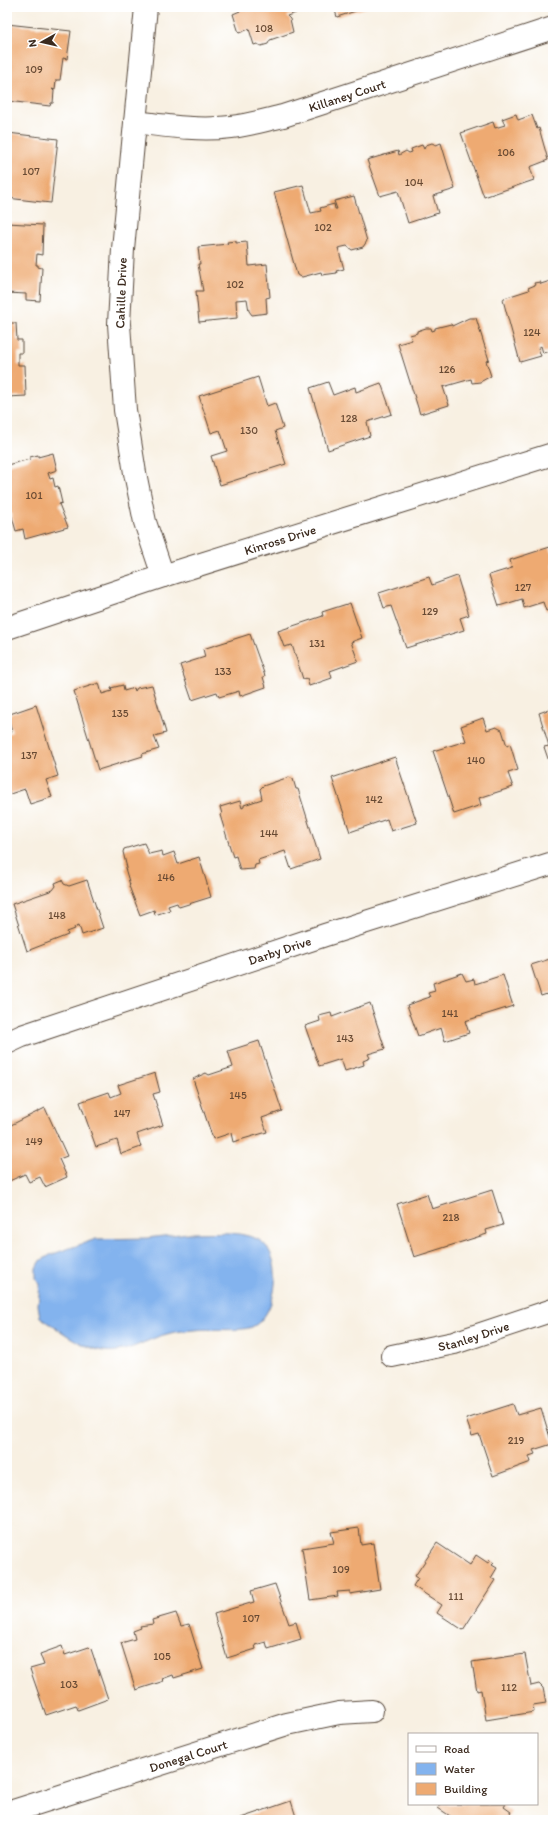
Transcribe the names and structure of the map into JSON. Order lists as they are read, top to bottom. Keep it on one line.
{"streets":{"street":["Killaney Court","Cahille Drive","Kinross Drive","Darby Drive","Stanley Drive","Donegal Court"]},"crossings":[["Killaney Court","Cahille Drive"],["Cahille Drive","Kinross Drive"]],"house_numbers":["108","109","106","107","104","102","102","124","126","128","130","101","127","129","131","133","135","137","140","142","144","146","148","141","143","145","147","149","218","219","109","111","107","105","103","112"],"legend":["Road","Water","Building"],"north":"left"}
